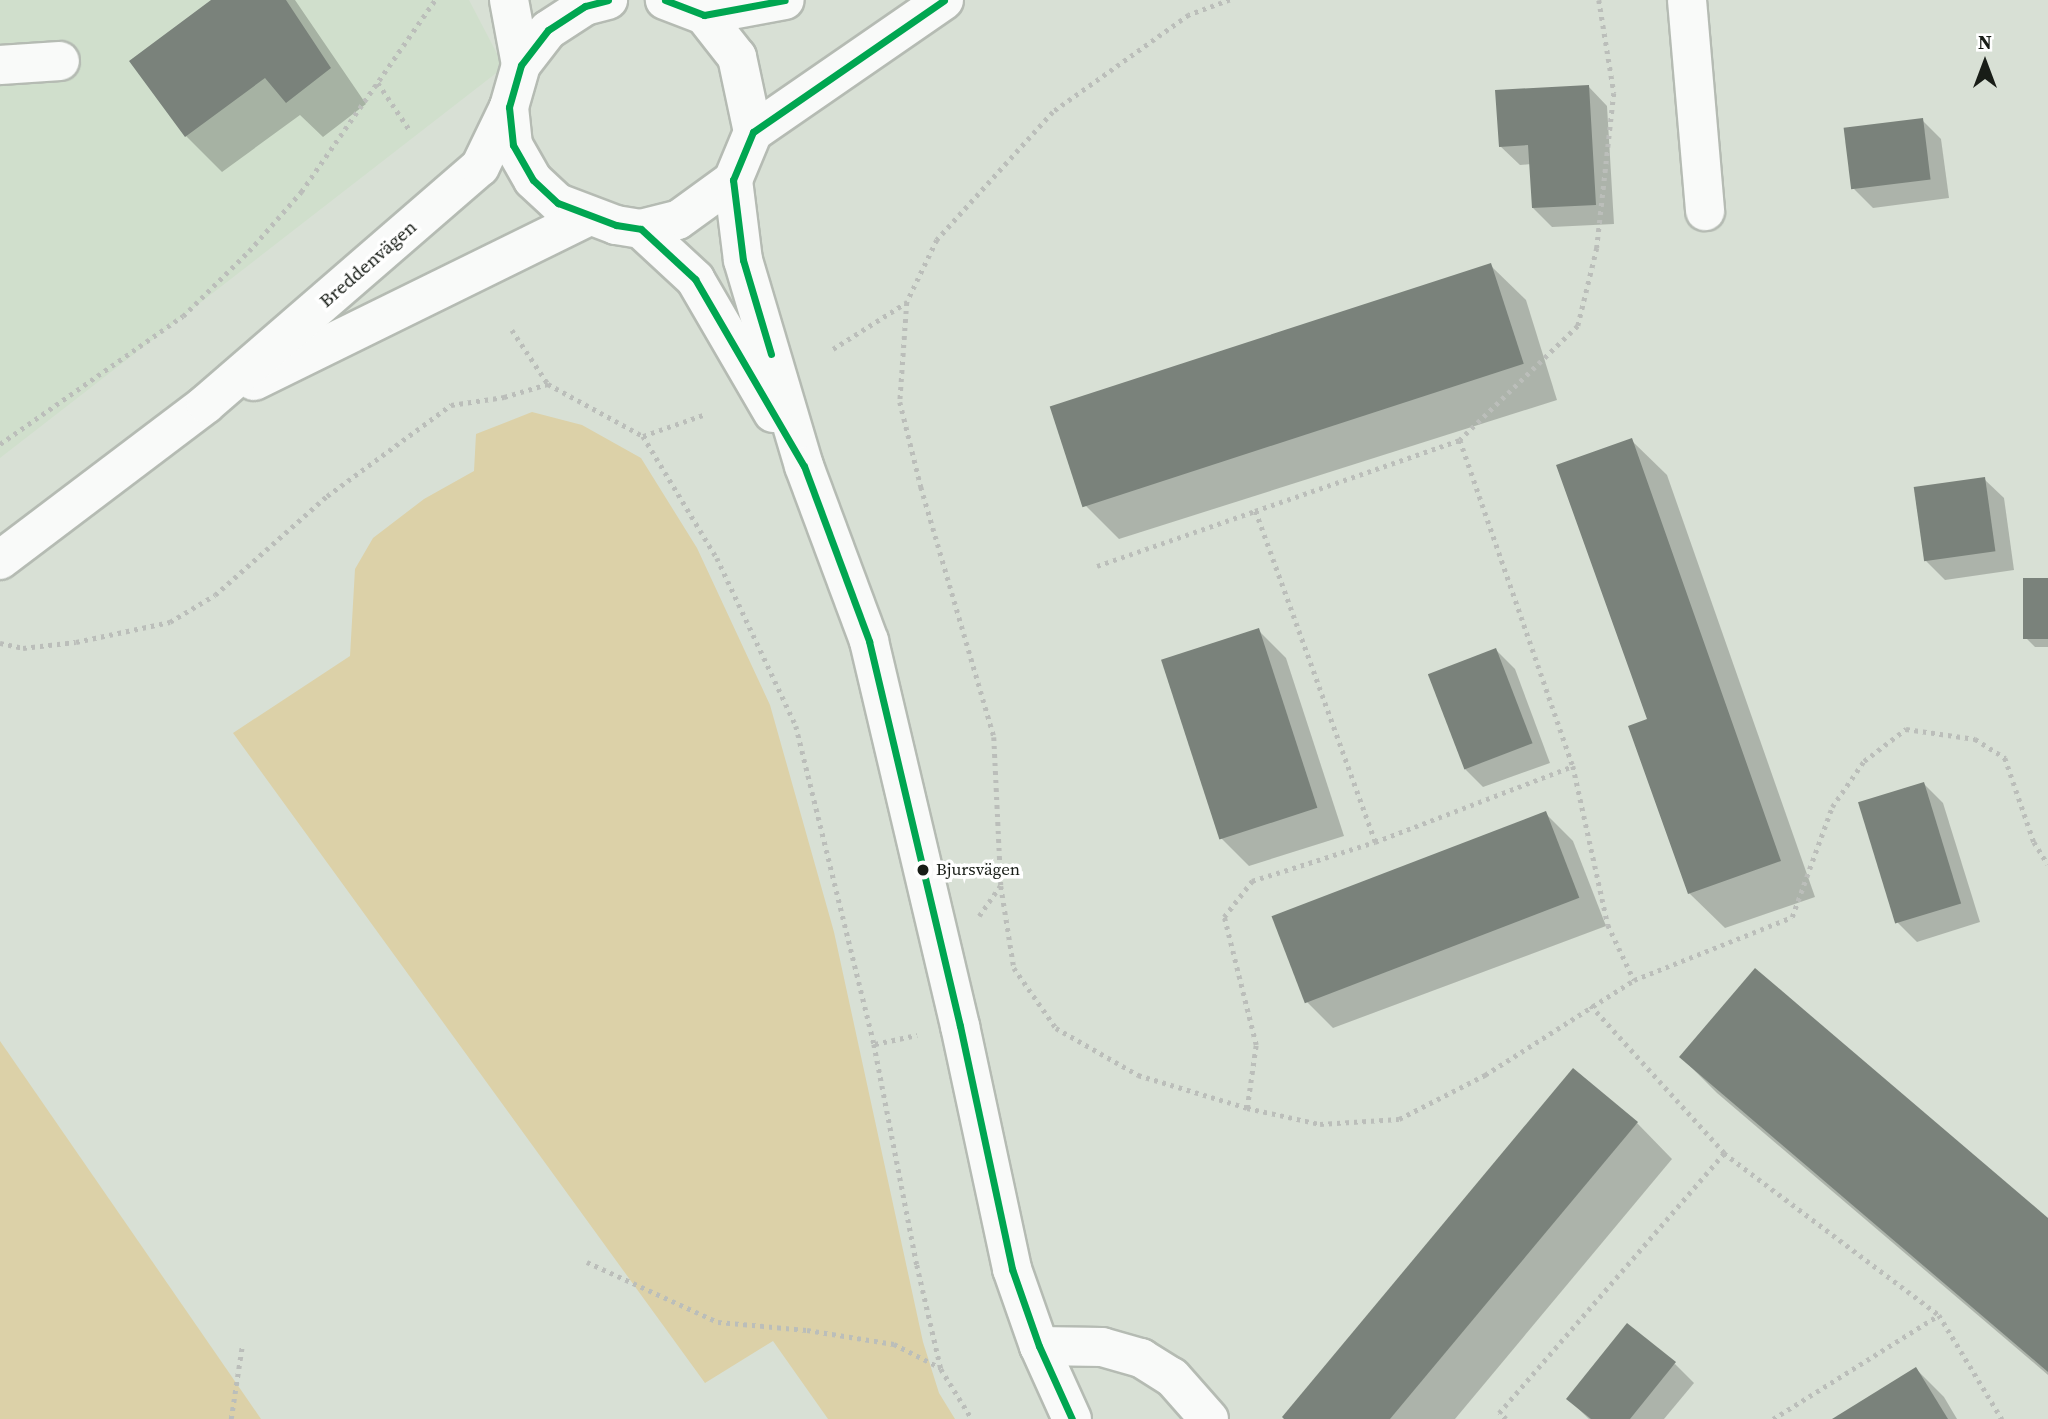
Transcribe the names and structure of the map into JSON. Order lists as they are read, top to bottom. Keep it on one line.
{"streets":{"street":["Breddenvägen"]},"places":["Bjursvägen"],"north":"top"}
